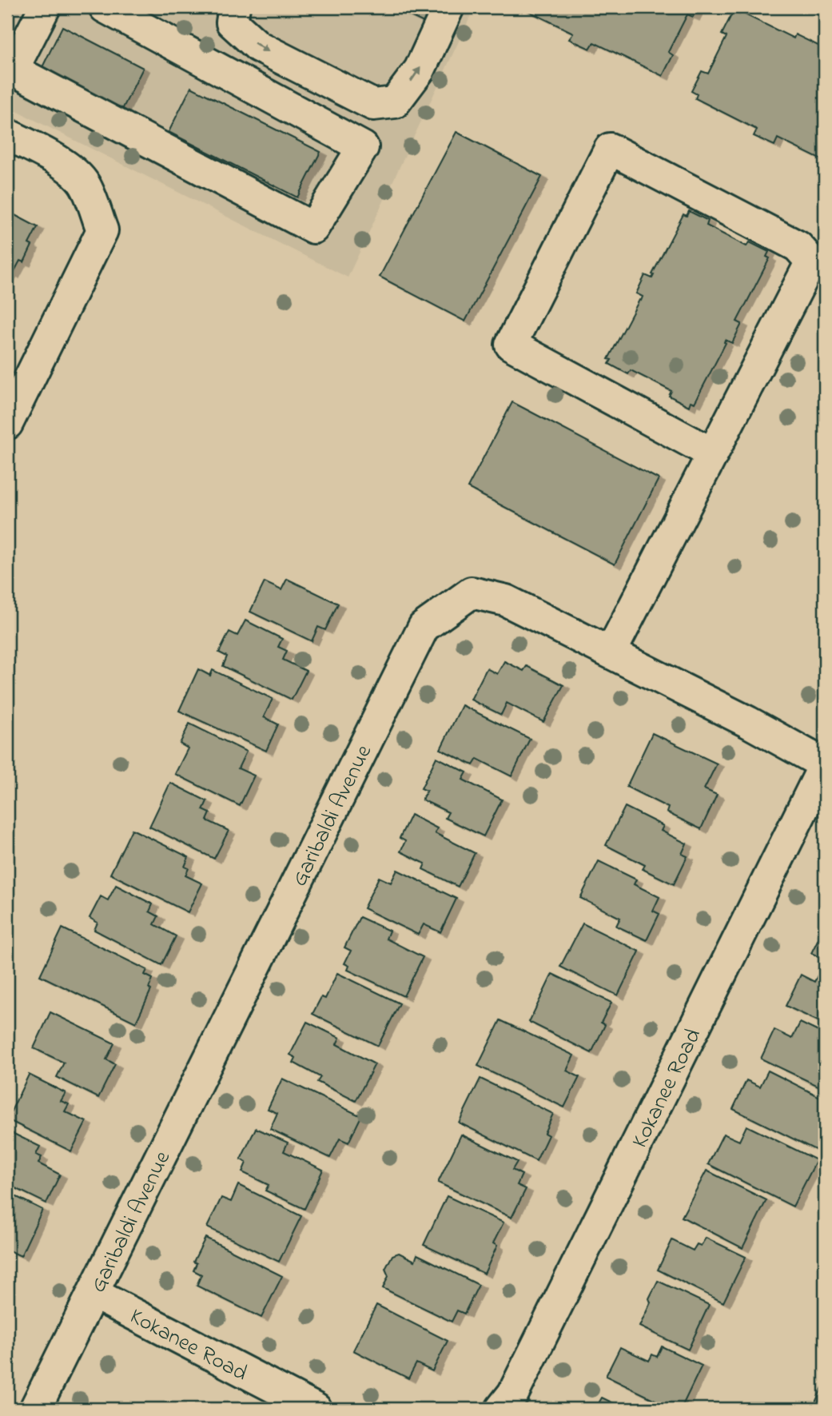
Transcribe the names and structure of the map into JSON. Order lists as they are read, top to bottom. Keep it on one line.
{"streets":{"street":["Garibaldi Avenue","Kokanee Road"]},"crossings":[["Garibaldi Avenue","Kokanee Road"]]}
